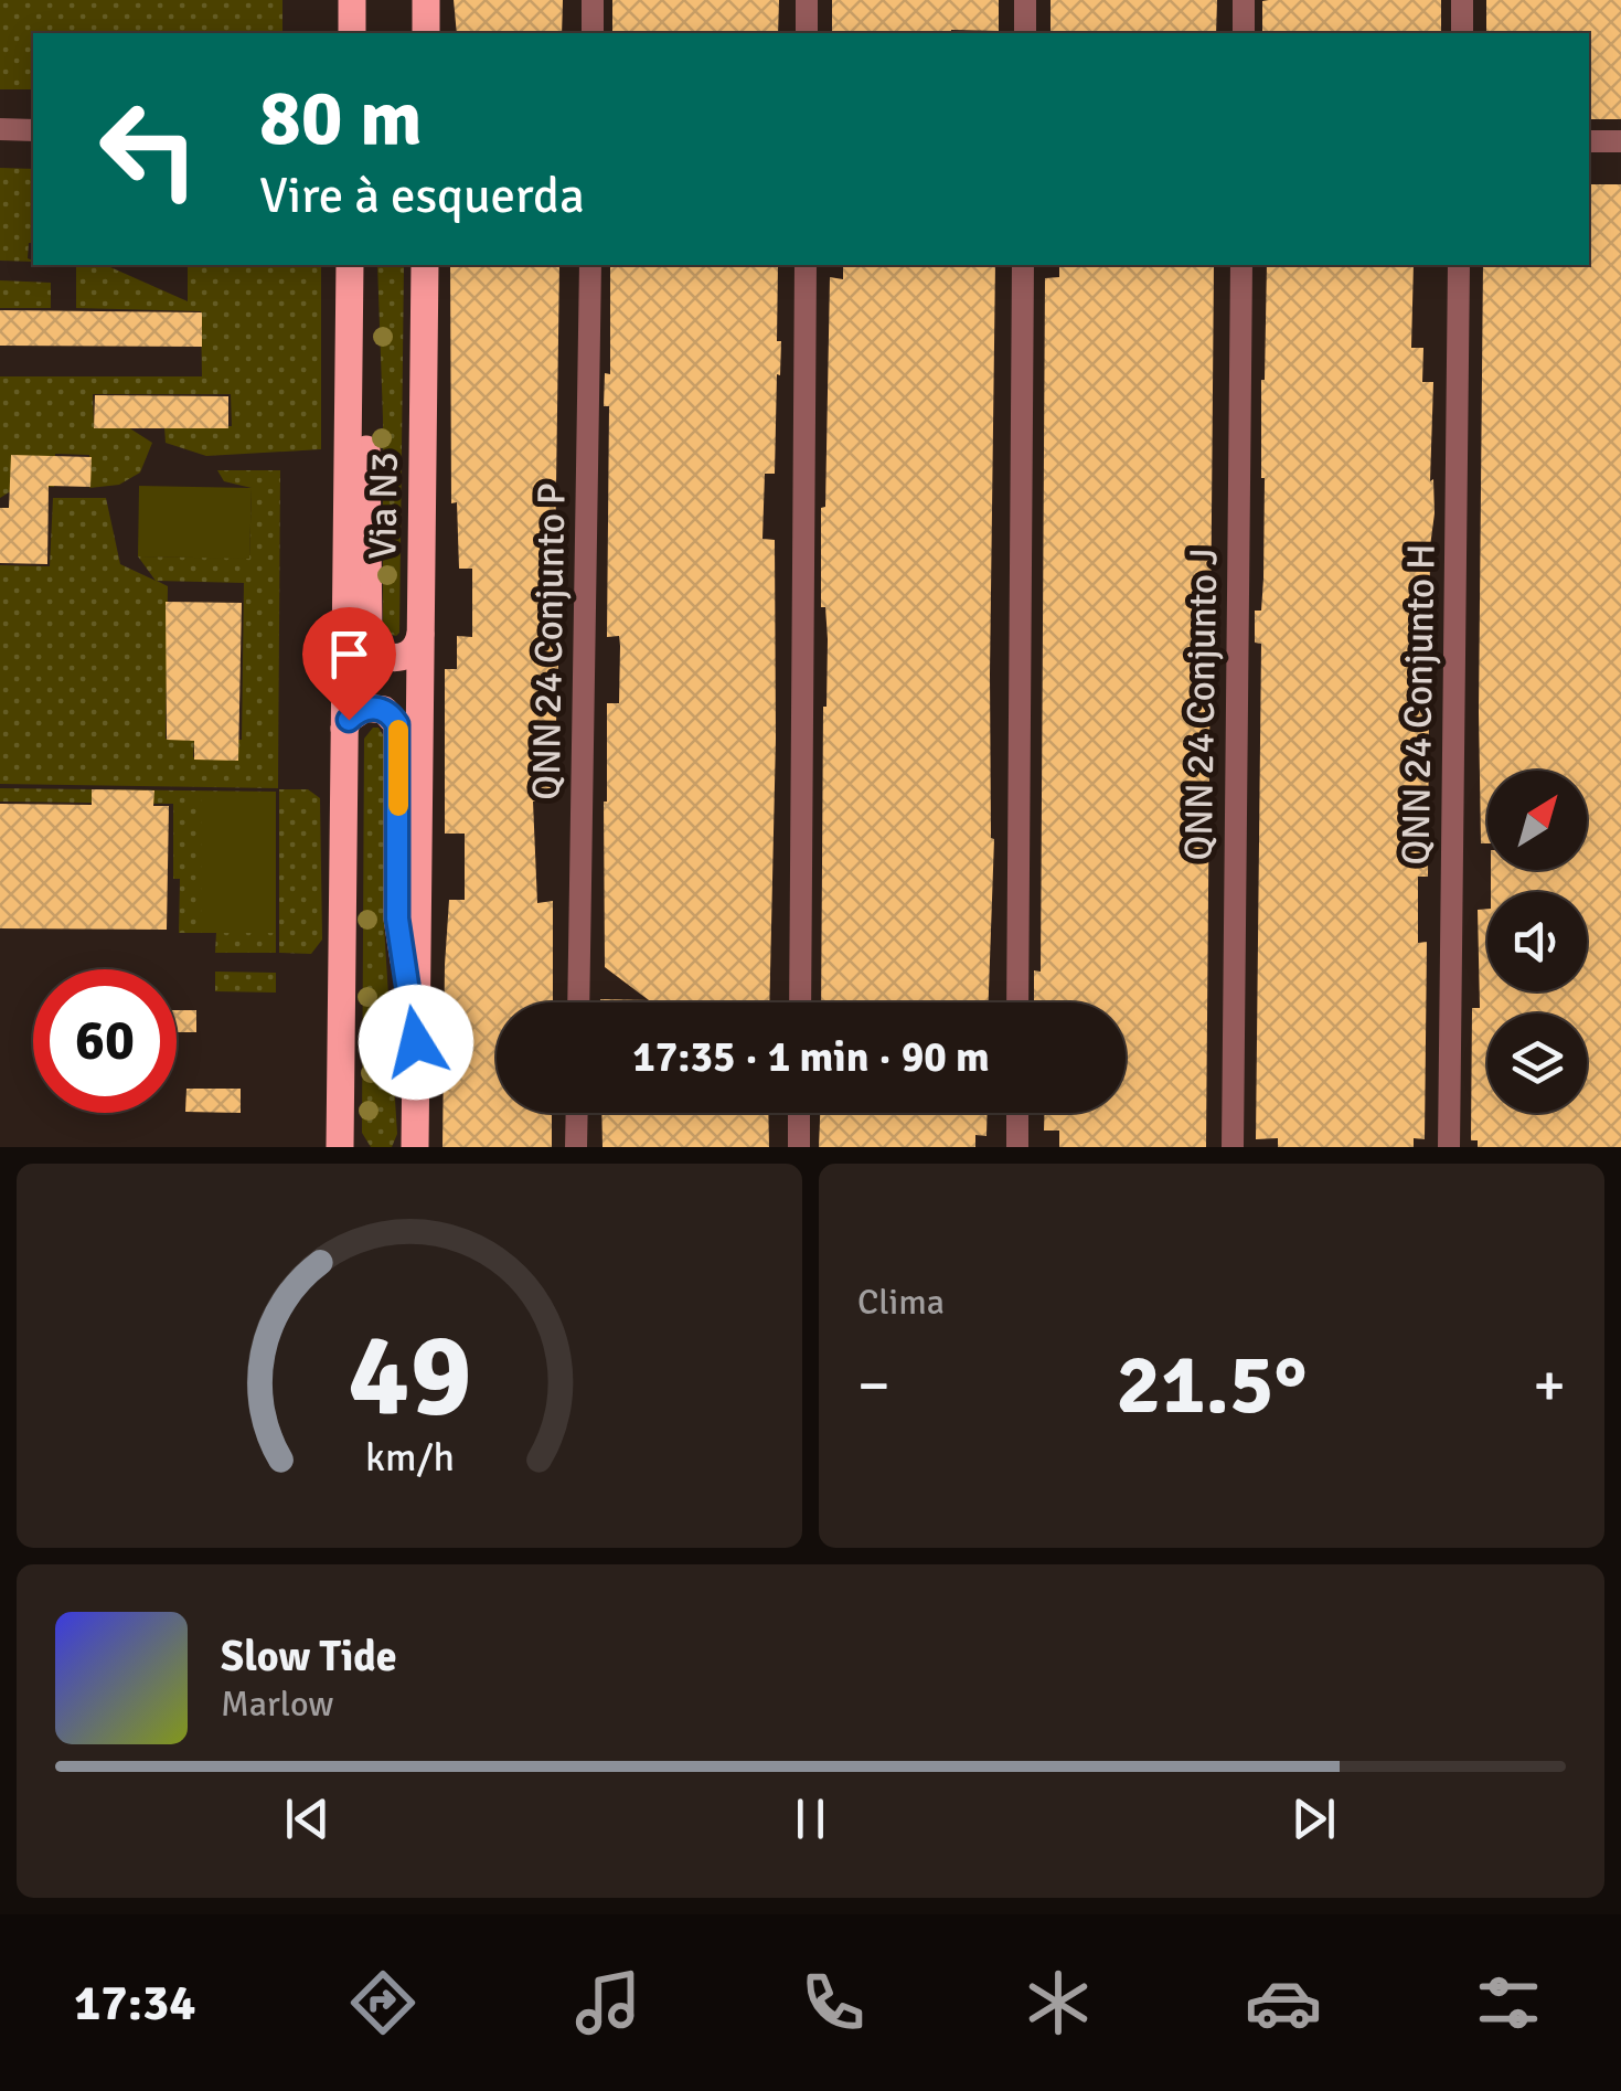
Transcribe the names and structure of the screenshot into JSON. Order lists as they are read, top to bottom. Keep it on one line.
{"streets":{"main road":["Via N3"],"street":["QNN 24 Conjunto P","QNN 24 Conjunto J","QNN 24 Conjunto H"]},"north":"top right","page":{"turn":["80 m","Vire à esquerda"],"limit":"60","trip":"17:35 · 1 min · 90 m","tile":"Clima","heat":["−","21.5°","+"],"song":["Slow Tide","Marlow"],"tabs":"17:34","gauge":["49","km/h"]}}
